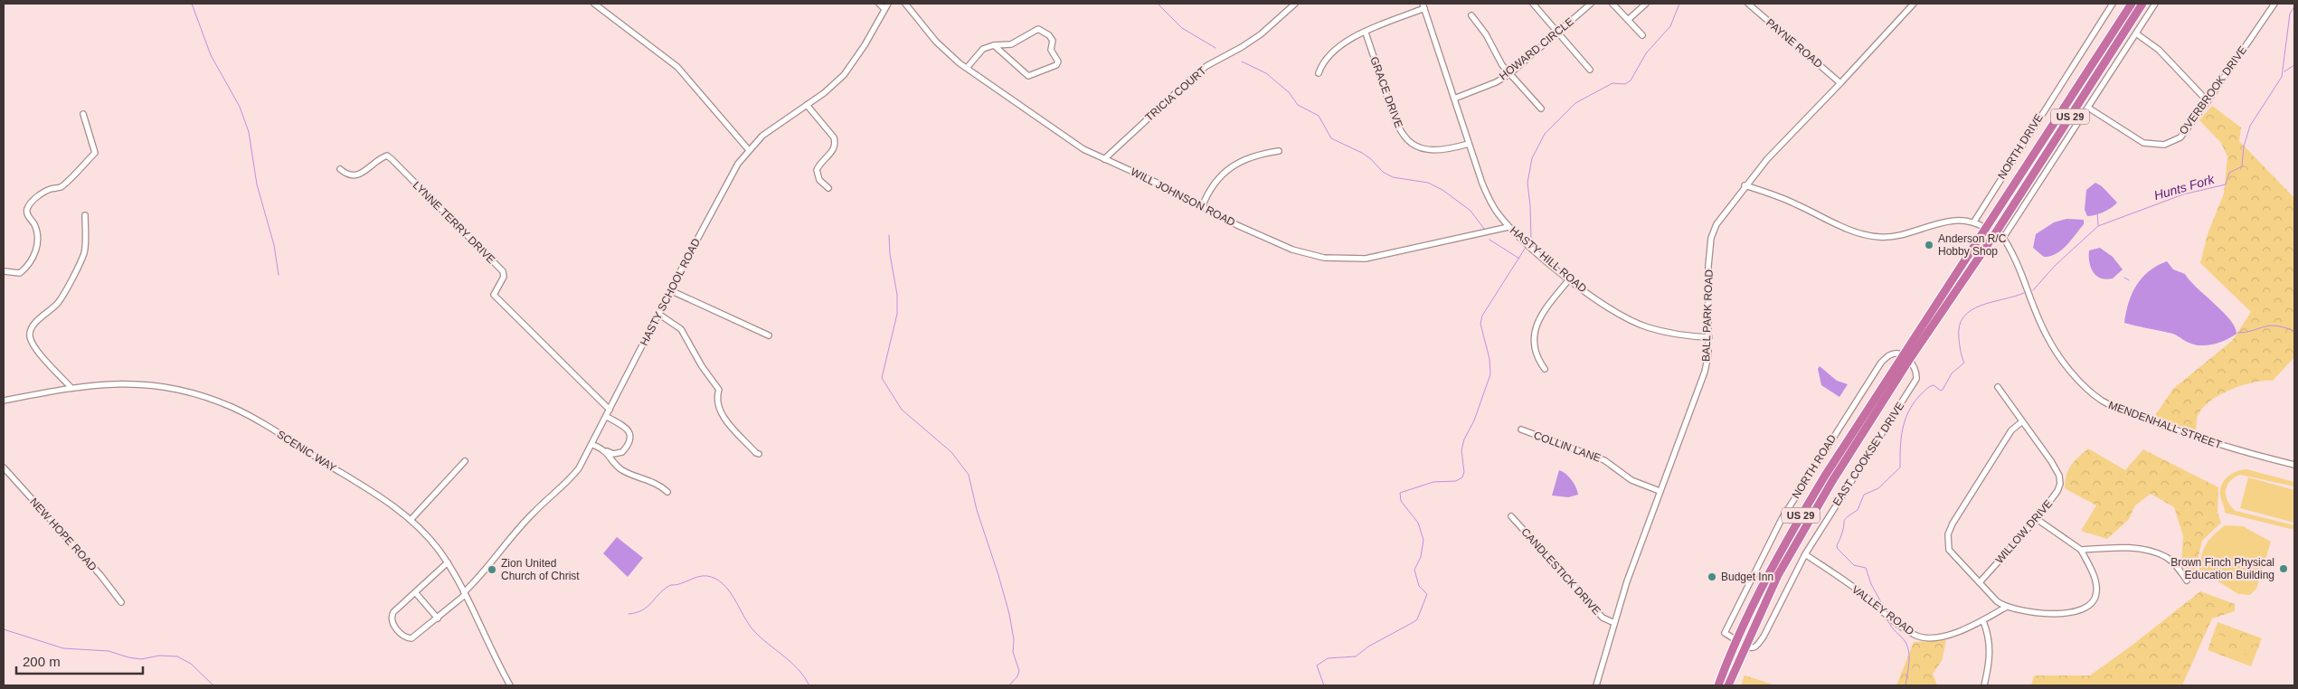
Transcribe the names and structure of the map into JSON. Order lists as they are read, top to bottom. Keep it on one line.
{"streets":{"highway":["US 29"],"street":["PAYNE ROAD","HOWARD CIRCLE","OVERBROOK DRIVE","GRACE DRIVE","TRICIA COURT","NORTH DRIVE","WILL JOHNSON ROAD","LYNNE TERRY DRIVE","HASTY HILL ROAD","HASTY SCHOOL ROAD","BALL PARK ROAD","MENDENHALL STREET","COLLIN LANE","SCENIC WAY","EAST COOKSEY DRIVE","NORTH ROAD","WILLOW DRIVE","NEW HOPE ROAD","CANDLESTICK DRIVE","VALLEY ROAD"]},"crossings":[["PAYNE ROAD","BALL PARK ROAD"],["HOWARD CIRCLE","HASTY HILL ROAD"],["GRACE DRIVE","HASTY HILL ROAD"],["TRICIA COURT","WILL JOHNSON ROAD"],["US 29","MENDENHALL STREET"],["US 29","EAST COOKSEY DRIVE"],["US 29","NORTH ROAD"],["WILL JOHNSON ROAD","HASTY HILL ROAD"],["LYNNE TERRY DRIVE","HASTY SCHOOL ROAD"],["HASTY HILL ROAD","BALL PARK ROAD"],["HASTY SCHOOL ROAD","SCENIC WAY"],["BALL PARK ROAD","COLLIN LANE"],["BALL PARK ROAD","CANDLESTICK DRIVE"],["EAST COOKSEY DRIVE","NORTH ROAD"],["EAST COOKSEY DRIVE","VALLEY ROAD"]],"water":["Hunts Fork"],"places":["Anderson R/C Hobby Shop","Brown Finch Physical Education Building","Zion United Church of Christ","Budget Inn"],"scale_bar":"200 m"}
